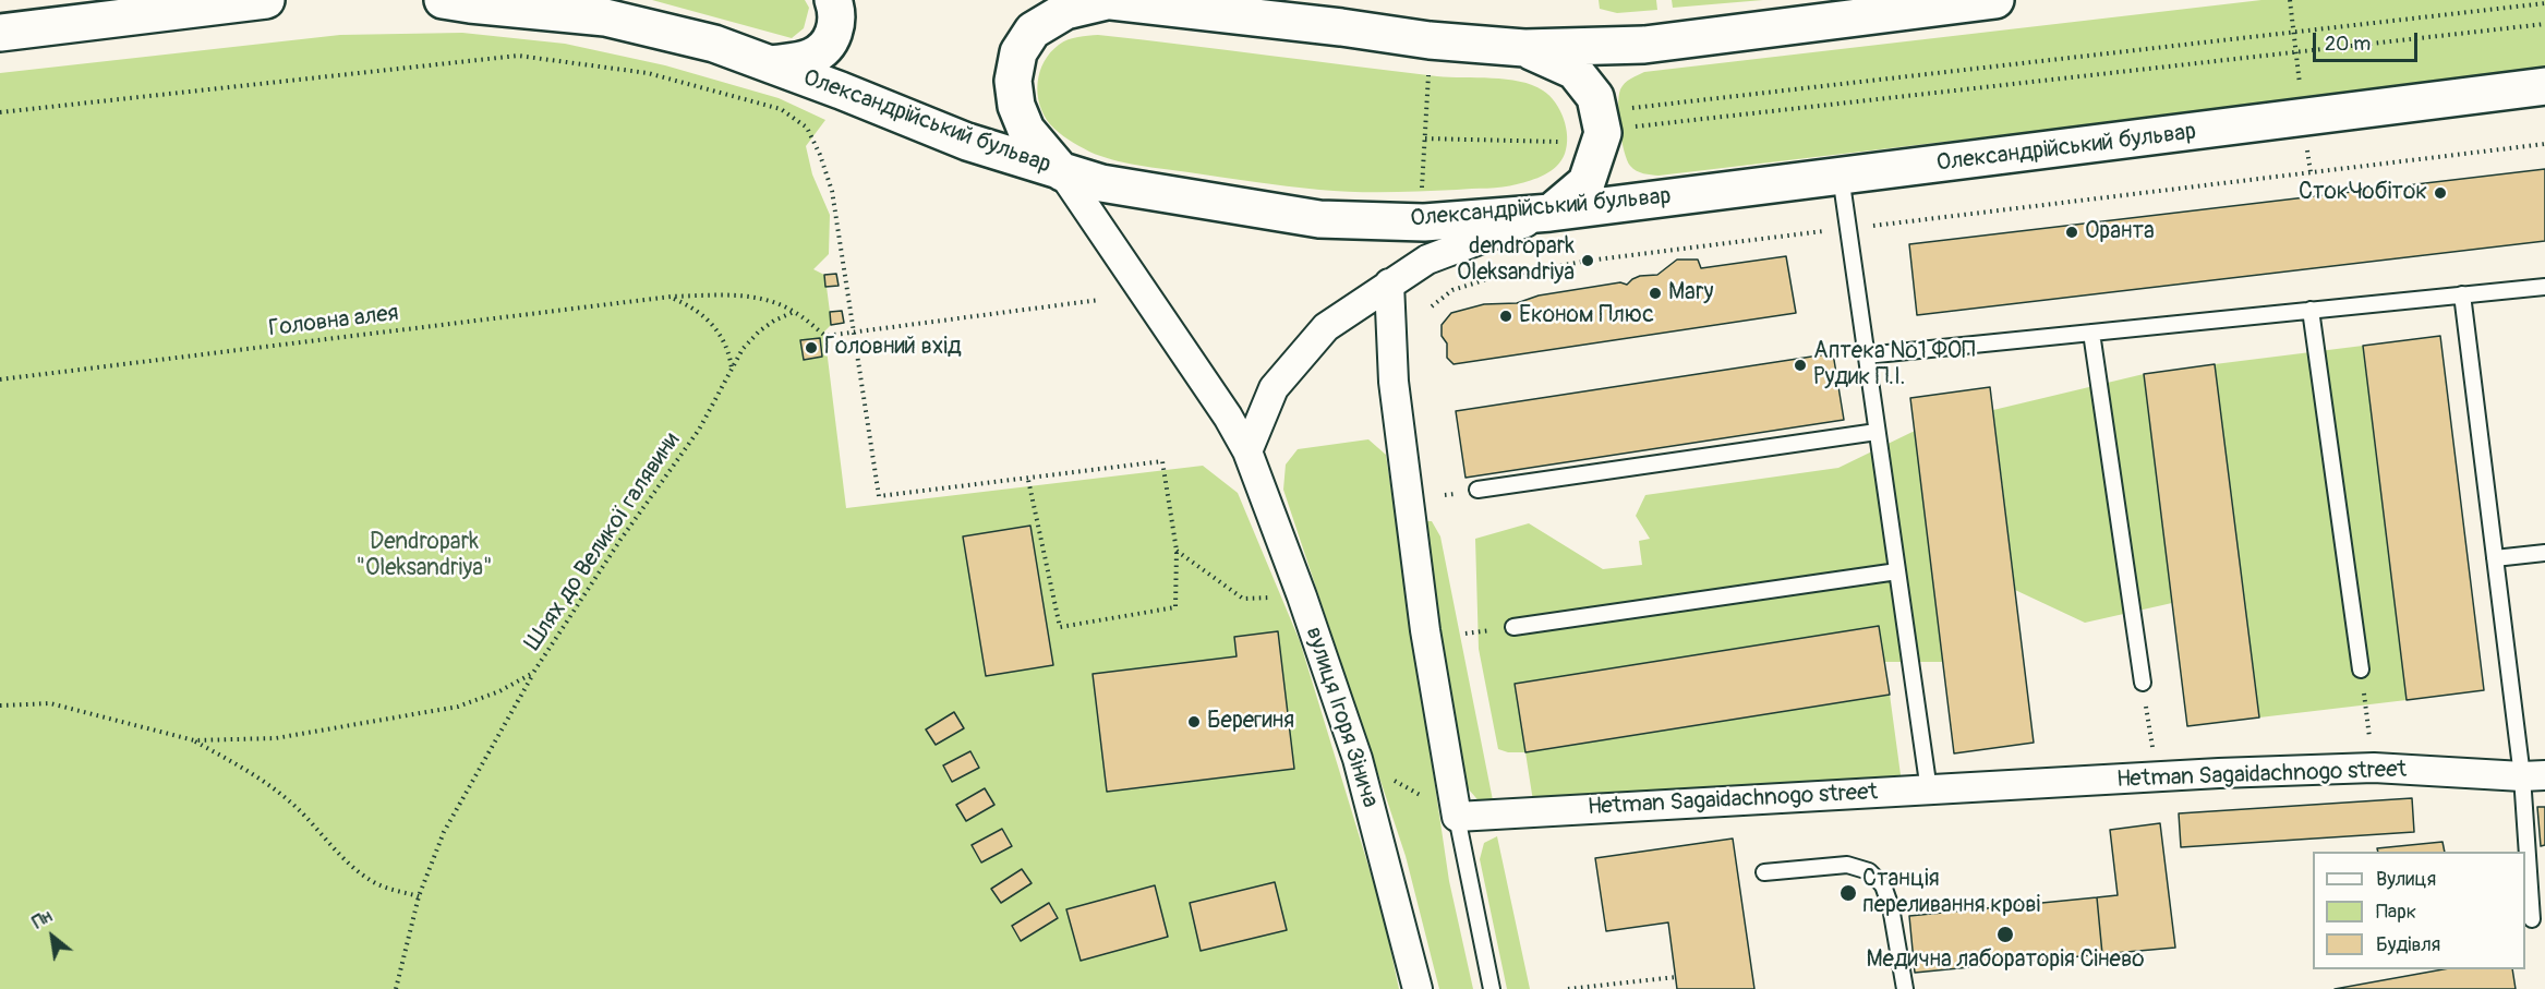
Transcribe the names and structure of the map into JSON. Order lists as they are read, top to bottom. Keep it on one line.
{"streets":{"main road":["Олександрійський бульвар"],"street":["вулиця Ігоря Зінича","Hetman Sagaidachnogo street"],"path":["Головна алея","Шлях до Великої галявини"]},"crossings":[["Олександрійський бульвар","вулиця Ігоря Зінича"],["Головна алея","Шлях до Великої галявини"]],"parks":["Dendropark \"Oleksandriya\""],"places":["СтокЧобіток","Оранта","dendropark Oleksandriya","Mary","Економ Плюс","Головний вхід","Аптека №1 ФОП Рудик П.І.","Берегиня","Станція переливання крові","Медична лабораторія Сінево"],"legend":["Вулиця","Парк","Будівля"],"scale_bar":"20 m","north":"top left"}
